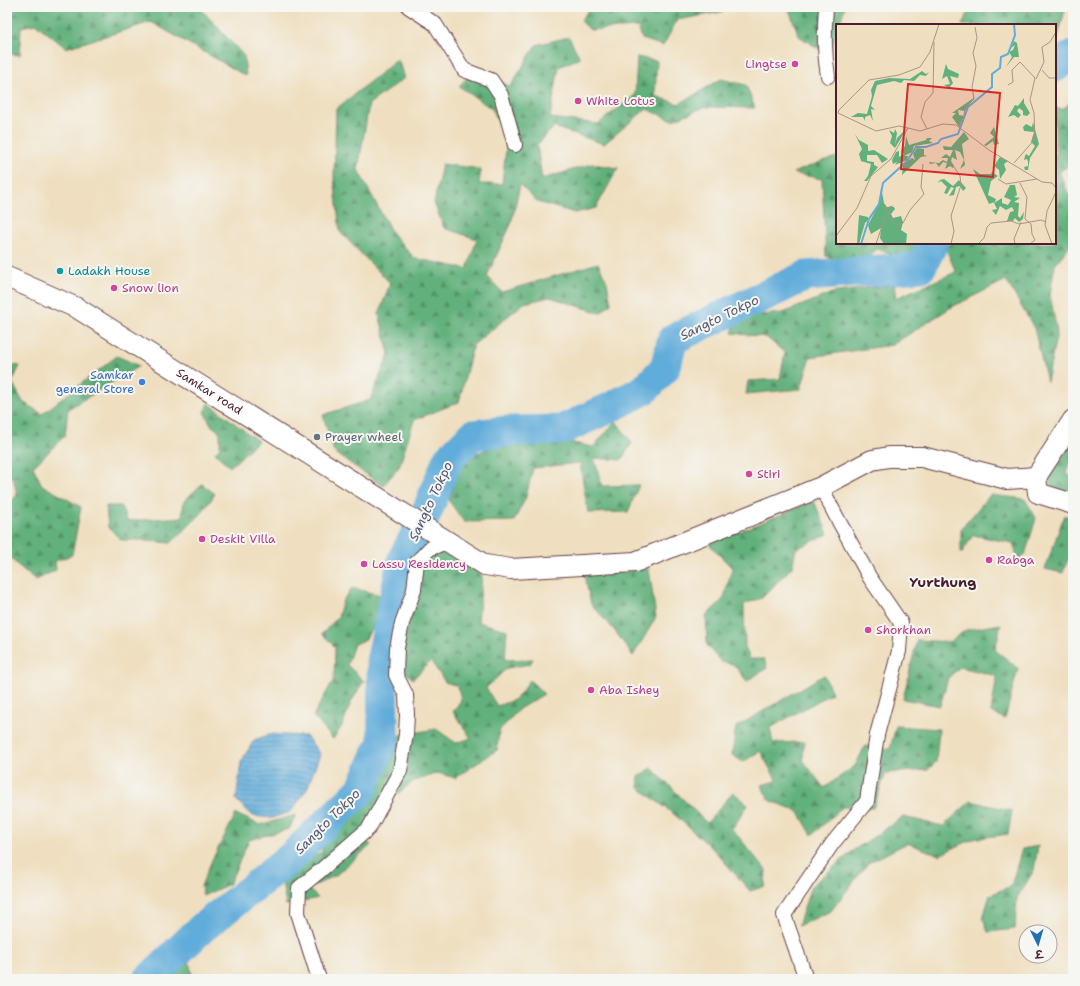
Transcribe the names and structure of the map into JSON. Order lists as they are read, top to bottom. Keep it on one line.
{"streets":{"street":["Samkar road"]},"districts":["Yurthung"],"water":["Sangto Tokpo"],"places":["Lingtse","White Lotus","Ladakh House","Snow lion","Samkar general Store","Prayer wheel","Stiri","Deskit Villa","Rabga","Lassu Residency","Shorkhan","Aba Ishey"],"north":"bottom"}
